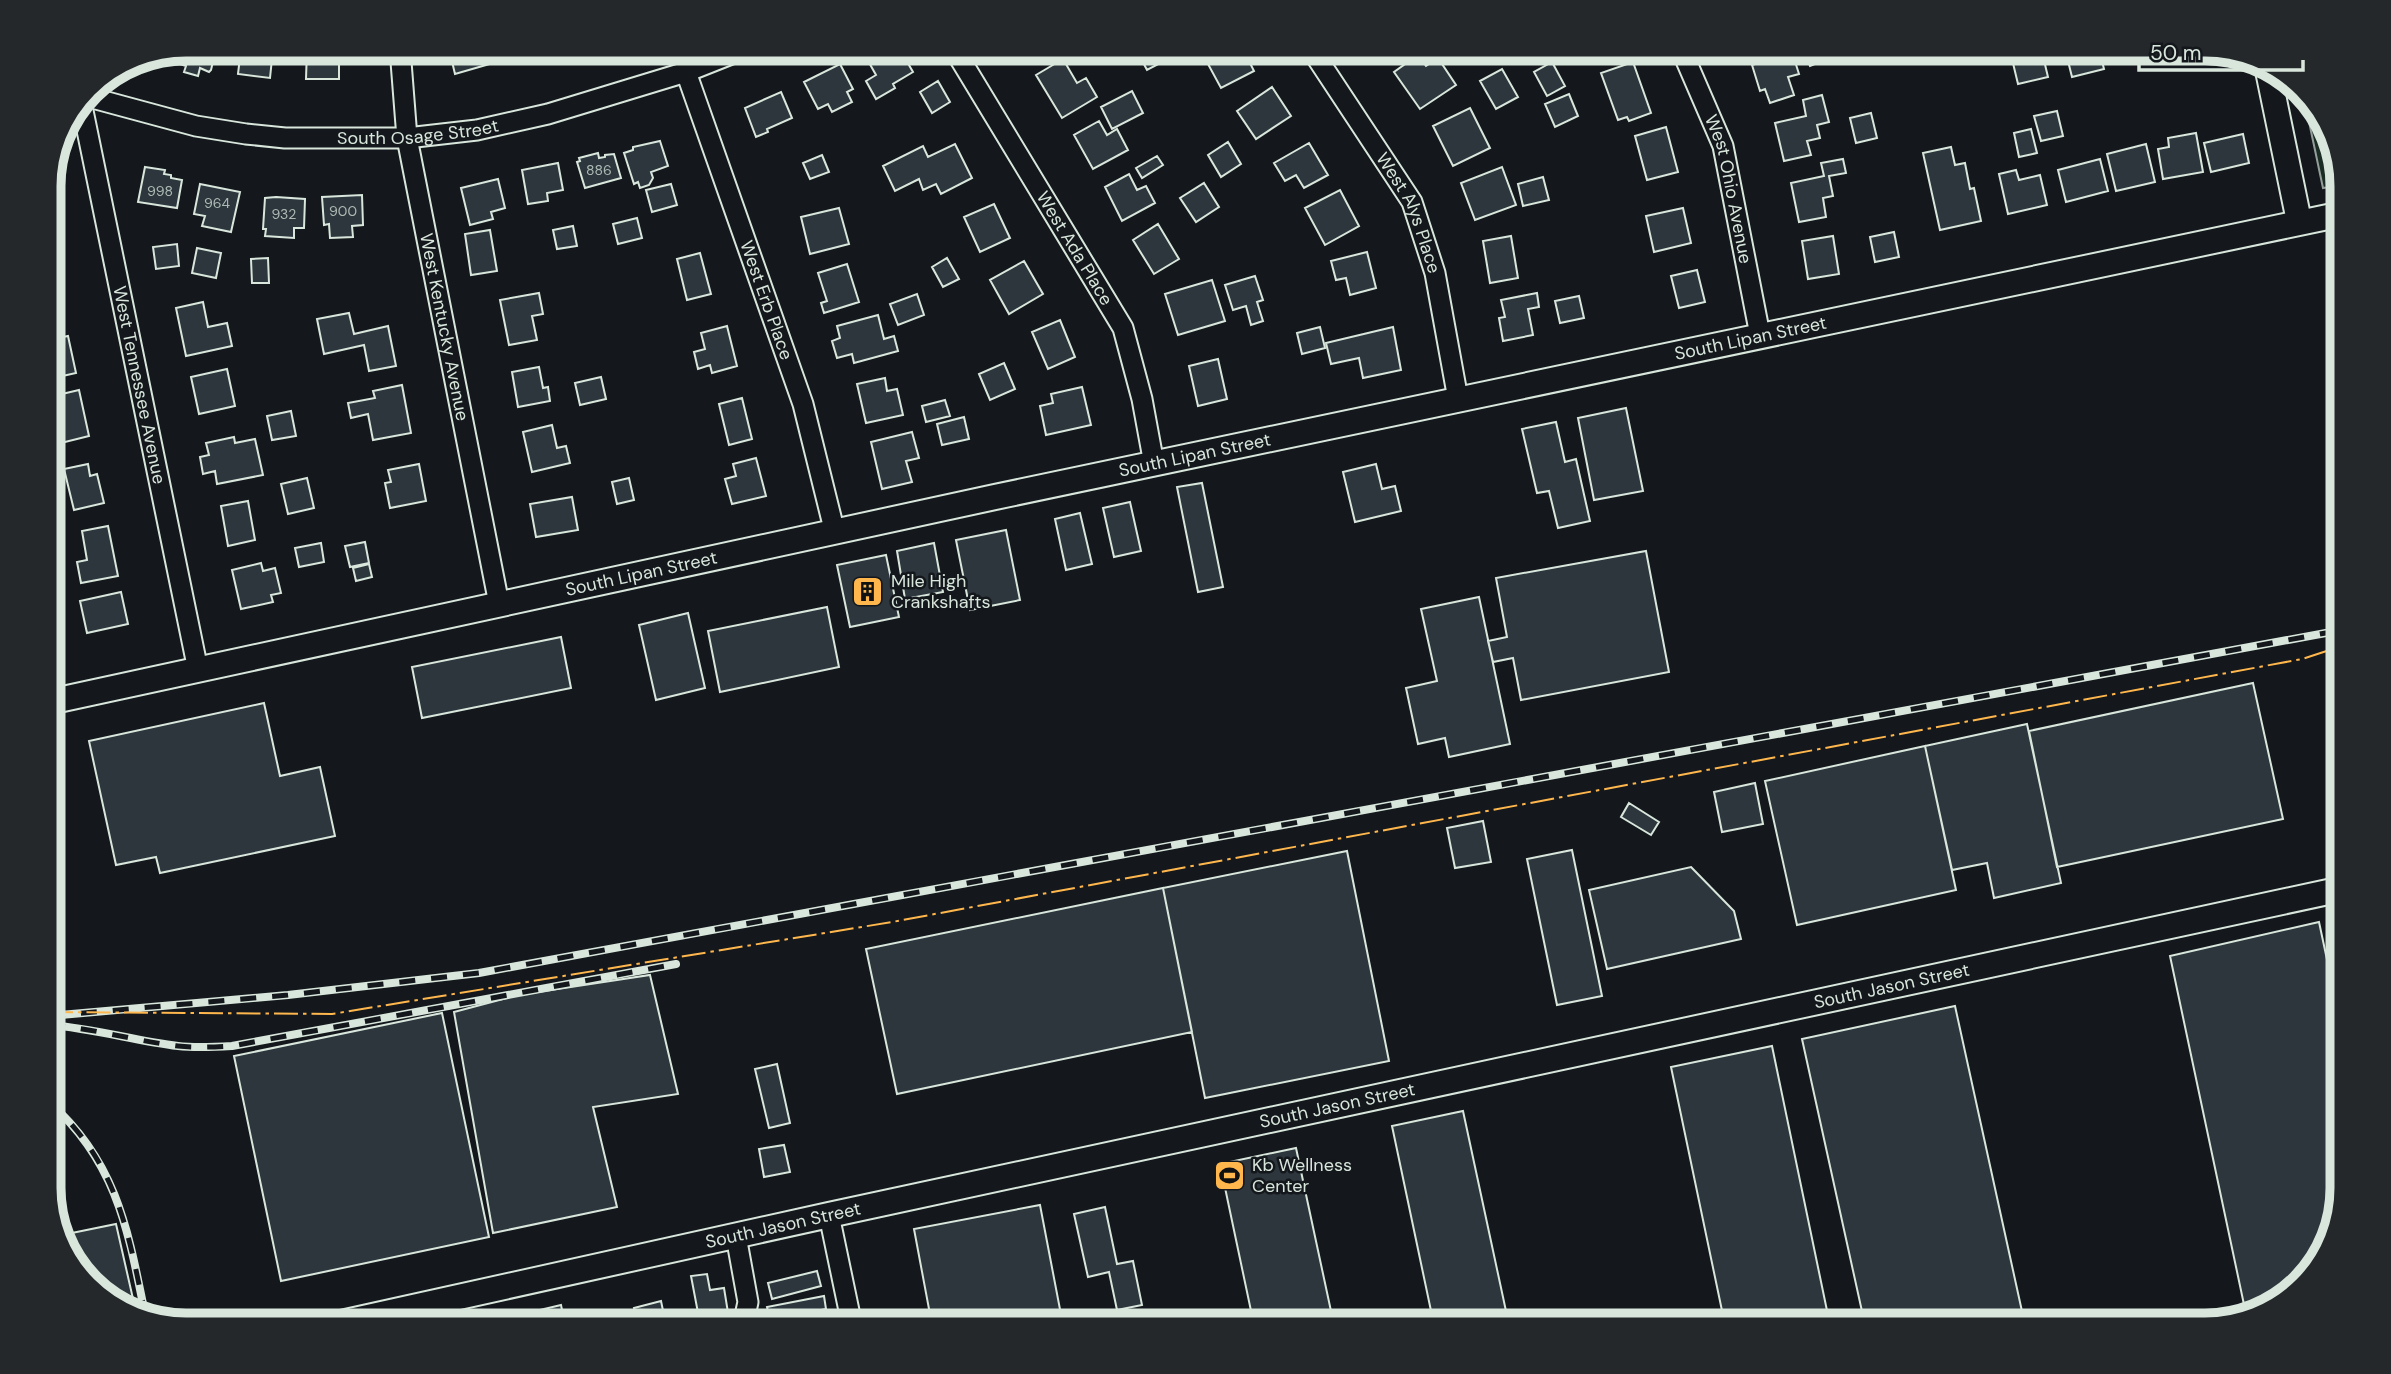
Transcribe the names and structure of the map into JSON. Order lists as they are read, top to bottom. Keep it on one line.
{"streets":{"street":["South Osage Street","West Ohio Avenue","West Alys Place","West Ada Place","West Erb Place","West Kentucky Avenue","South Lipan Street","West Tennessee Avenue","South Jason Street"]},"crossings":[["South Osage Street","West Erb Place"],["South Osage Street","West Kentucky Avenue"],["West Ohio Avenue","South Lipan Street"],["West Alys Place","South Lipan Street"],["West Ada Place","South Lipan Street"],["West Erb Place","South Lipan Street"],["West Kentucky Avenue","South Lipan Street"],["South Lipan Street","West Tennessee Avenue"]],"places":{"building":["Mile High Crankshafts"],"sports":["Kb Wellness Center"]},"house_numbers":["886","998","964","900","932"],"scale_bar":"50 m"}
